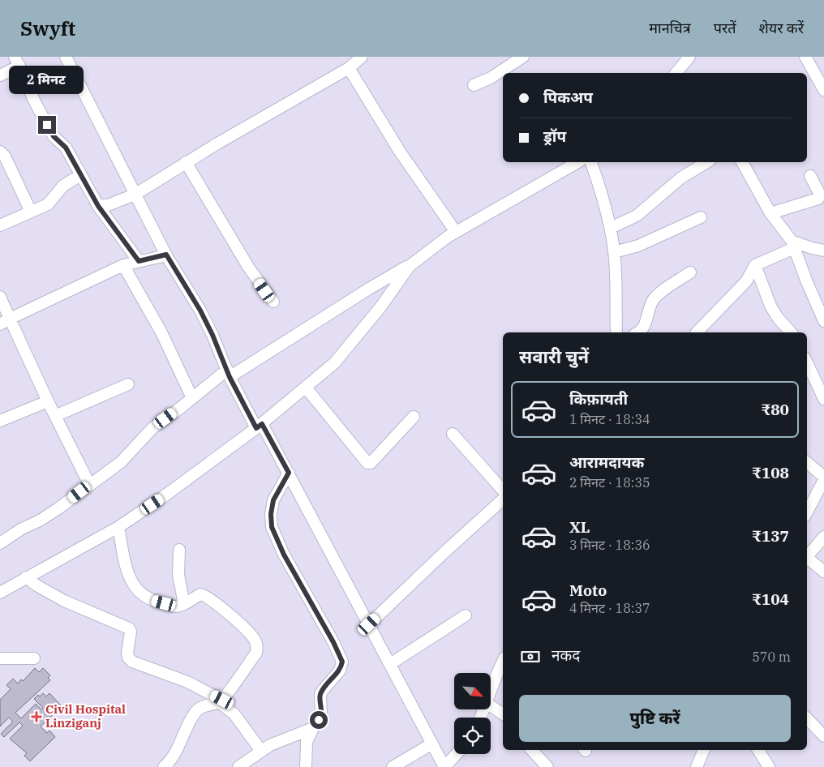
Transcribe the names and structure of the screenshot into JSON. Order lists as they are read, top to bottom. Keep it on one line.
{"places":{"health":["Civil Hospital Linziganj"]},"north":"bottom right","page":{"header":"Swyft","nav":["मानचित्र","परतें","शेयर करें"],"bubble":"2 मिनट","banner":["पिकअप","ड्रॉप"],"heading":"सवारी चुनें","list":[{"name":"किफ़ायती","note":"1 मिनट · 18:34","value":"₹80"},{"name":"आरामदायक","note":"2 मिनट · 18:35","value":"₹108"},{"name":"XL","note":"3 मिनट · 18:36","value":"₹137"},{"name":"Moto","note":"4 मिनट · 18:37","value":"₹104"}],"pay":["नकद","570 m"],"buttons":"पुष्टि करें"}}
